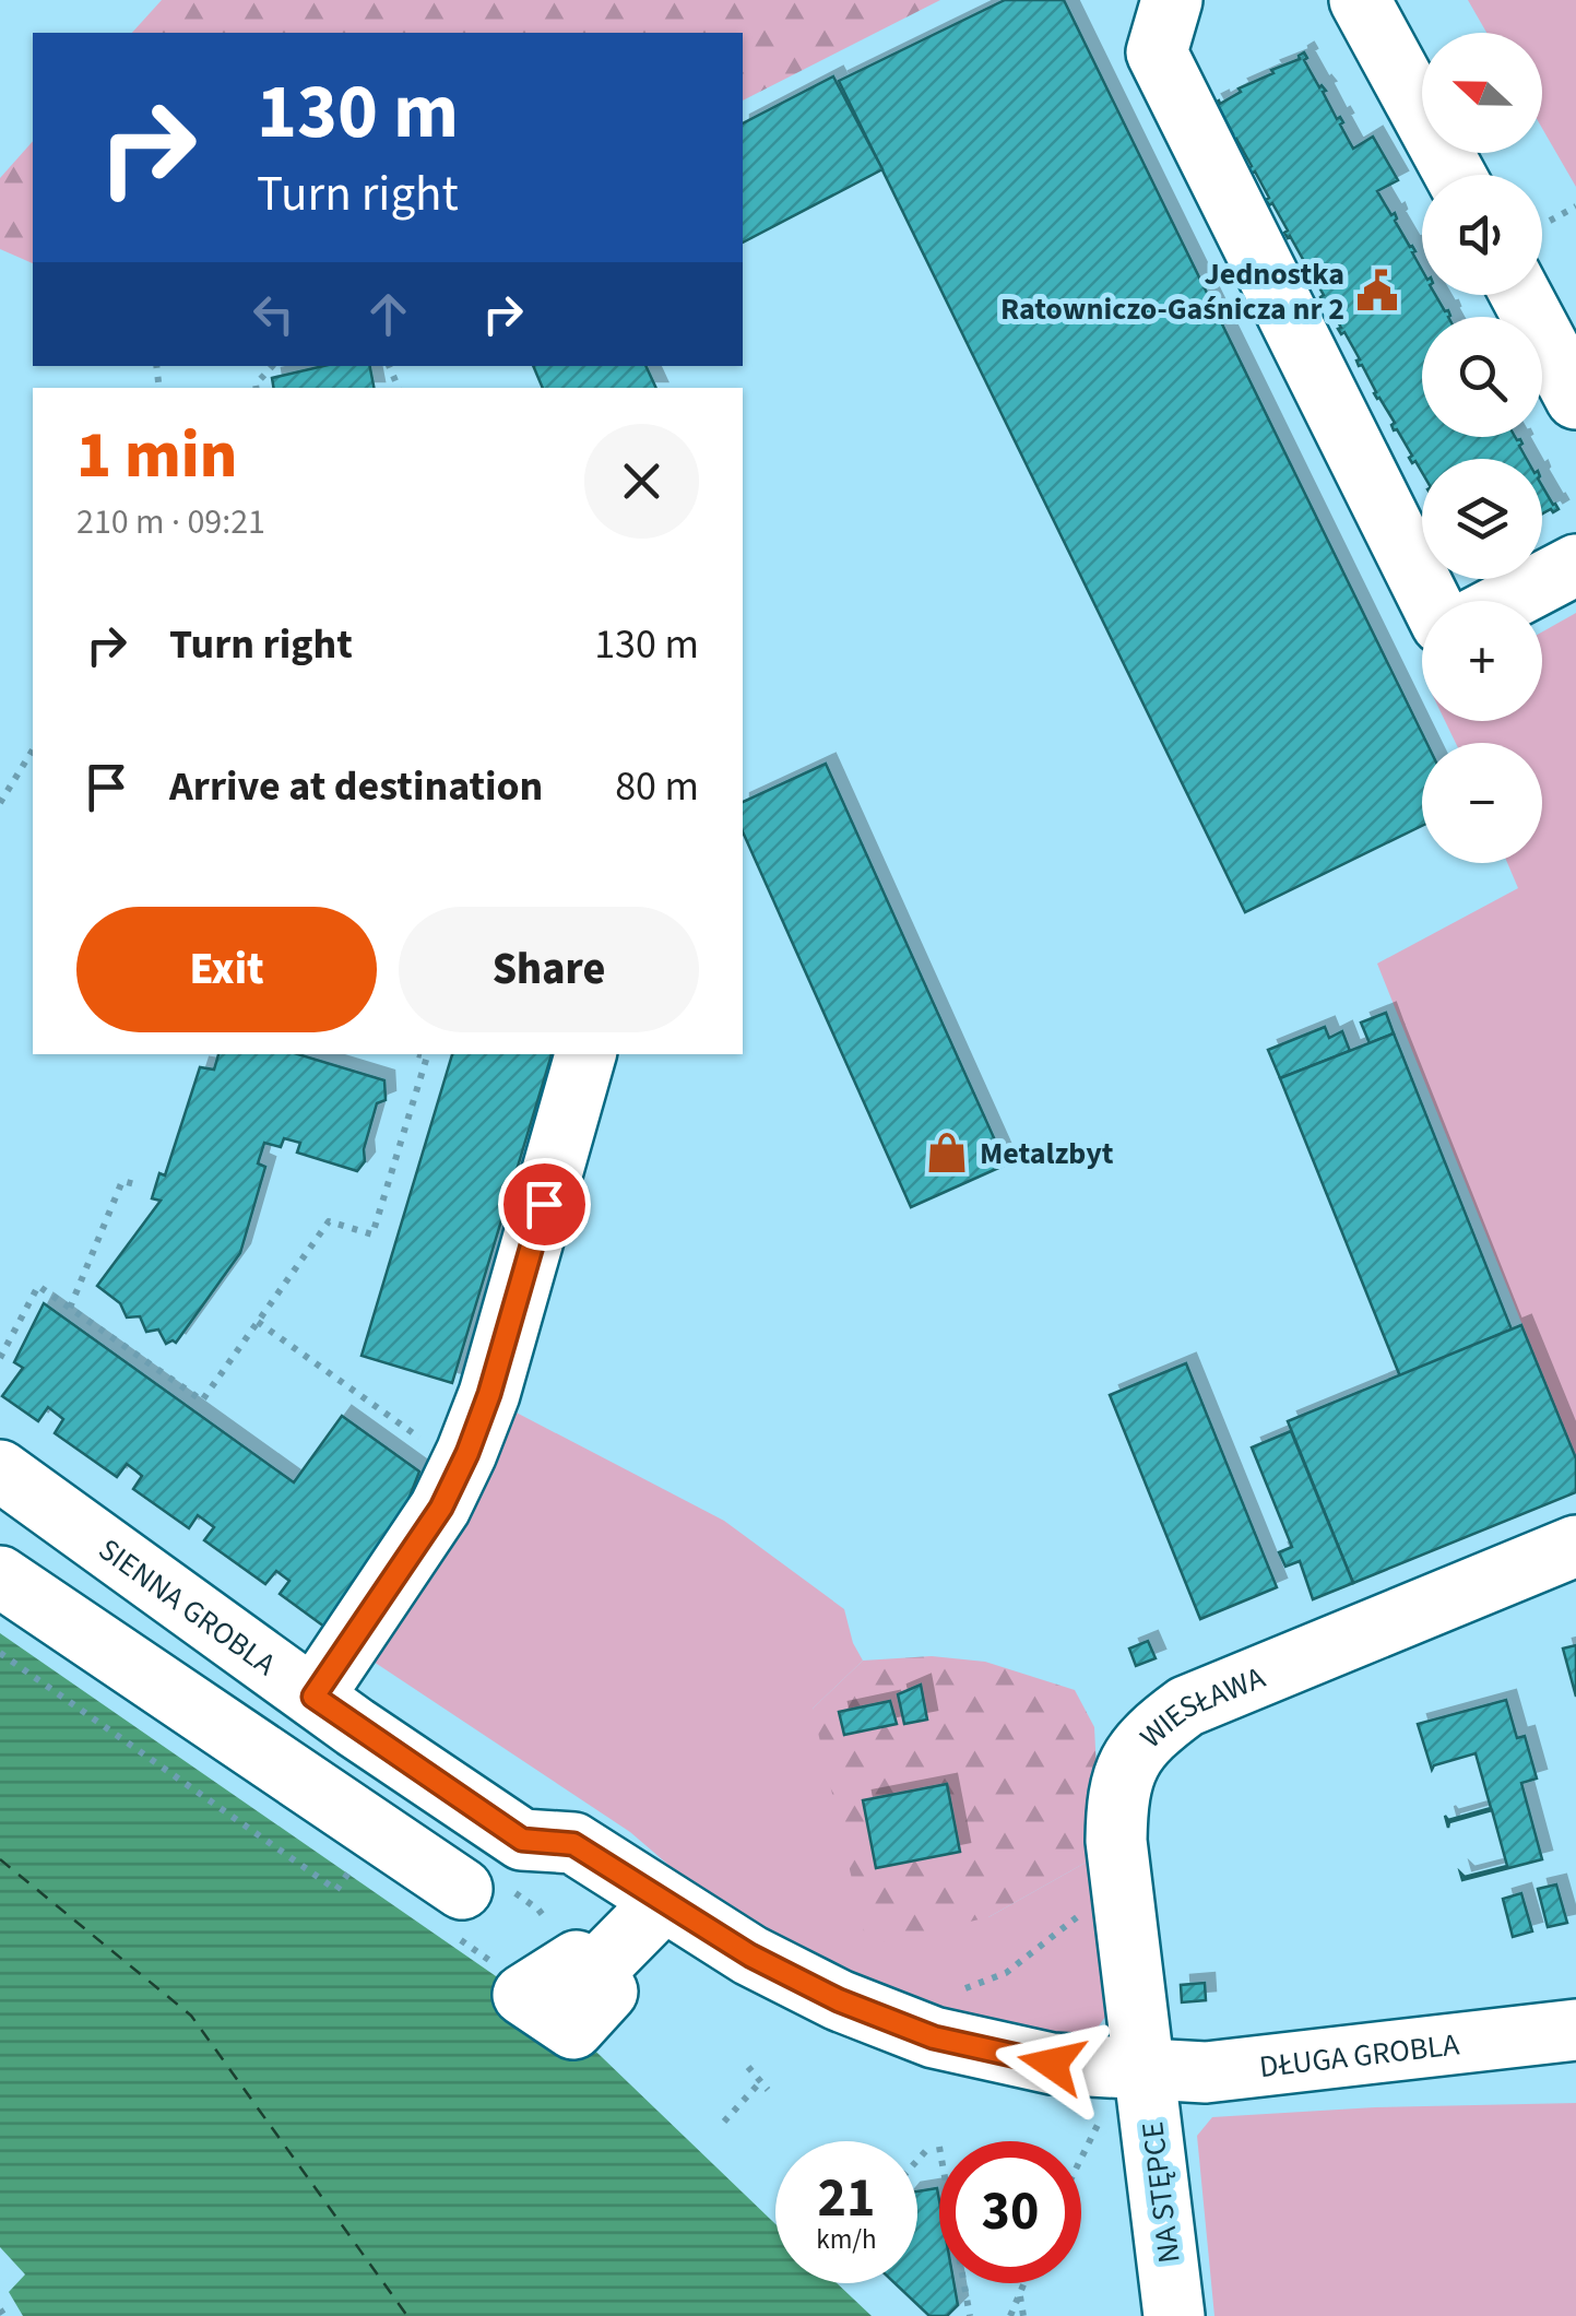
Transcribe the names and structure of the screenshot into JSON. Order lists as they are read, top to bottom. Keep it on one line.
{"streets":{"street":["SIENNA GROBLA","WIESŁAWA","DŁUGA GROBLA","NA STĘPCE"]},"crossings":[["SIENNA GROBLA","WIESŁAWA"],["SIENNA GROBLA","DŁUGA GROBLA"],["SIENNA GROBLA","NA STĘPCE"],["WIESŁAWA","DŁUGA GROBLA"],["WIESŁAWA","NA STĘPCE"],["DŁUGA GROBLA","NA STĘPCE"]],"places":{"public building":["Jednostka Ratowniczo-Gaśnicza nr 2"],"shop":["Metalzbyt"]},"north":"left","page":{"map_buttons":["+","−"],"turn":["130 m","Turn right"],"heading":["1 min","210 m · 09:21"],"list":[{"name":"Turn right","value":"130 m"},{"name":"Arrive at destination","value":"80 m"}],"buttons":["Exit","Share"],"speed":"21 km/h","limit":"30"}}
